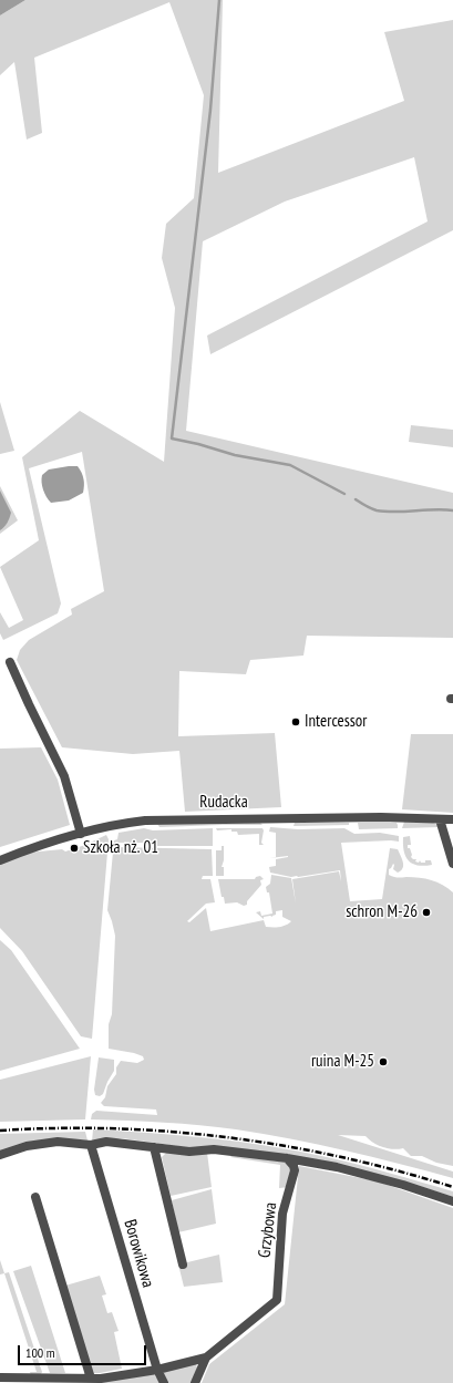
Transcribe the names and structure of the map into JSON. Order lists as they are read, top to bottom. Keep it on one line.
{"streets":{"street":["Rudacka","Grzybowa","Borowikowa"]},"crossings":[["Grzybowa","Borowikowa"]],"places":["Intercessor","Szkoła nż. 01","schron M-26","ruina M-25"],"scale_bar":"100 m"}
